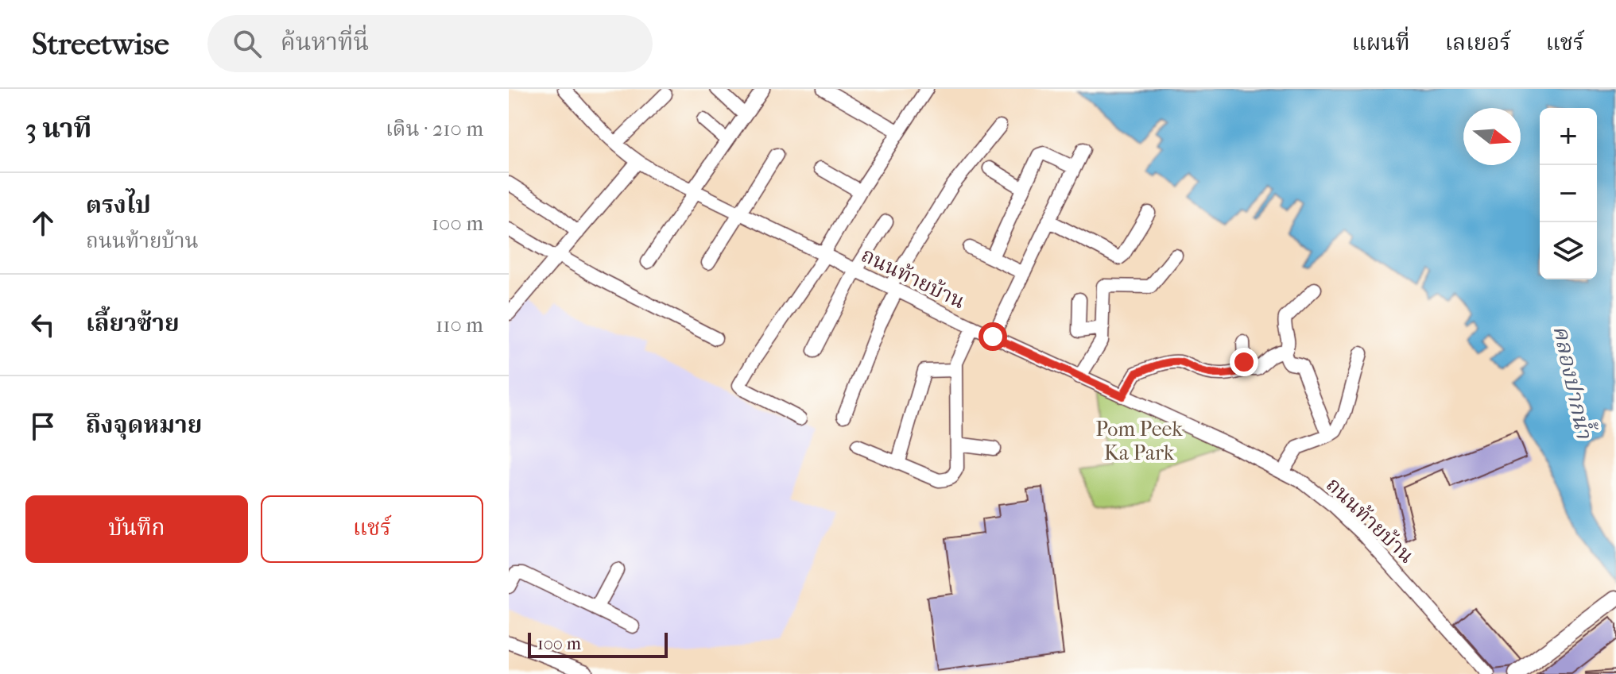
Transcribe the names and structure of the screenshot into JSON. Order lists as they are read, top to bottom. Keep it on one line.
{"streets":{"street":["ถนนท้ายบ้าน"]},"water":["คลองปากน้ำ"],"parks":["Pom Peek Ka Park"],"scale_bar":"100 m","north":"right","page":{"header":"Streetwise","search":"ค้นหาที่นี่","nav":["แผนที่","เลเยอร์","แชร์"],"heading":["3 นาที","เดิน · 210 m"],"map_buttons":["+","−"],"list":[["ตรงไป","ถนนท้ายบ้าน","100 m"],["เลี้ยวซ้าย","110 m"],"ถึงจุดหมาย"],"buttons":["บันทึก","แชร์"],"scale":"100 m"}}
